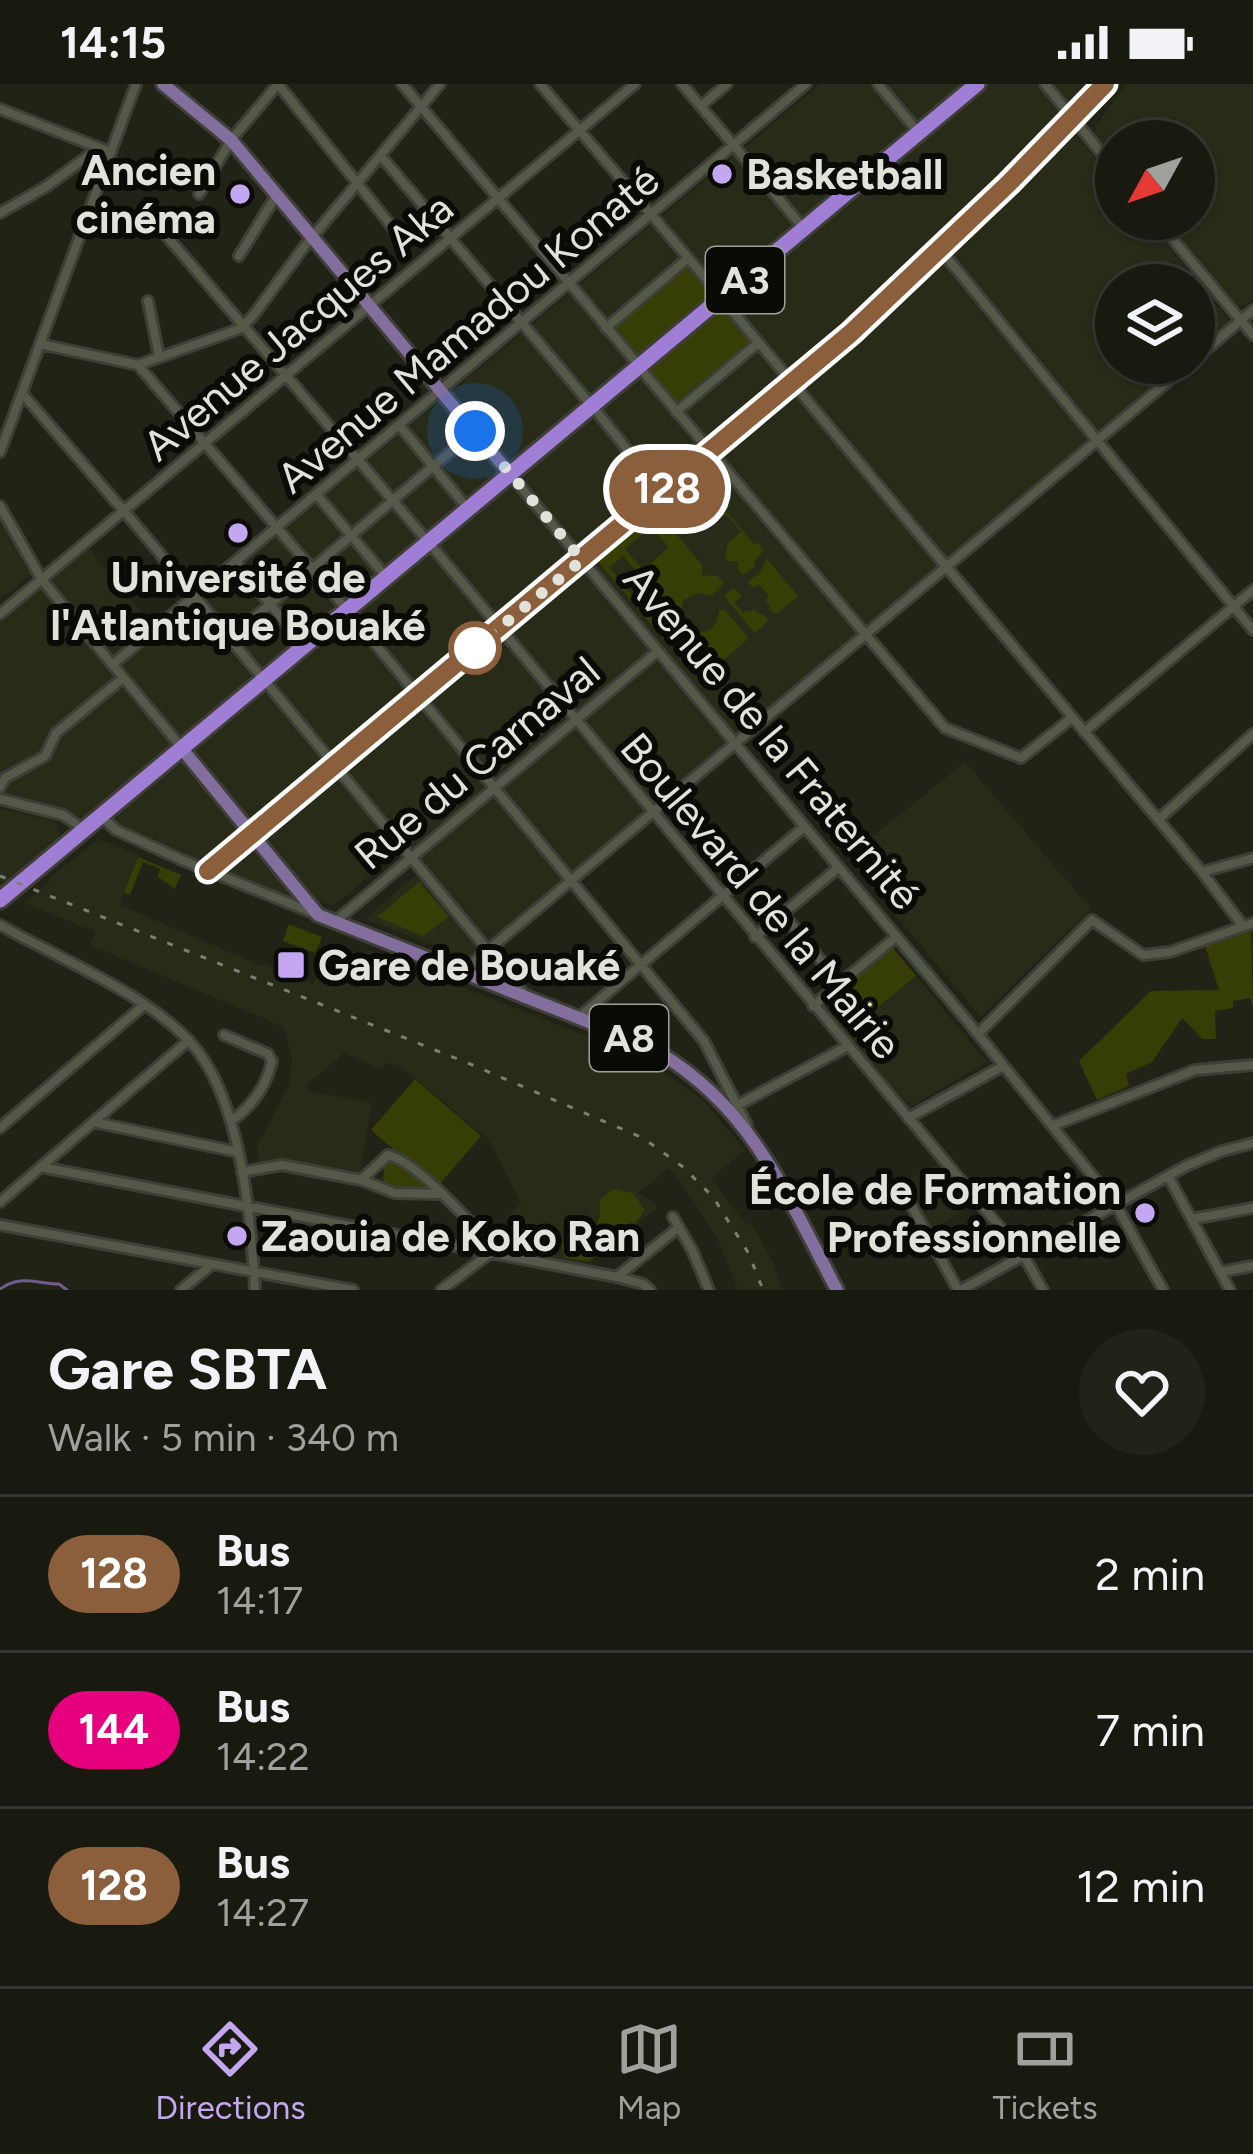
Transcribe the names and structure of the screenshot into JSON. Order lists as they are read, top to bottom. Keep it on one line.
{"streets":{"highway":["A3"],"main road":["Avenue de la Fraternité","A8"],"street":["Avenue Jacques Aka","Avenue Mamadou Konaté","Rue du Carnaval","Boulevard de la Mairie"]},"crossings":[["A3","Avenue de la Fraternité"],["A3","Boulevard de la Mairie"],["A3","A8"],["Avenue Jacques Aka","Avenue de la Fraternité"],["Avenue Jacques Aka","Boulevard de la Mairie"],["Avenue Jacques Aka","A8"],["Avenue Mamadou Konaté","Avenue de la Fraternité"],["Avenue Mamadou Konaté","Boulevard de la Mairie"],["Avenue Mamadou Konaté","A8"],["Avenue de la Fraternité","Rue du Carnaval"],["Rue du Carnaval","Boulevard de la Mairie"],["Rue du Carnaval","A8"]],"places":{"other":["Basketball","Ancien cinéma","Université de l'Atlantique Bouaké","École de Formation Professionnelle","Zaouia de Koko Ran"],"transit":["Gare de Bouaké"]},"lines":["bus line 128"],"north":"bottom left","page":{"status":"14:15","on_map":"128","heading":["Gare SBTA","Walk · 5 min · 340 m"],"list":[{"mark":"128","name":"Bus","note":"14:17","value":"2 min"},{"mark":"144","name":"Bus","note":"14:22","value":"7 min"},{"mark":"128","name":"Bus","note":"14:27","value":"12 min"}],"tabs":["Directions","Map","Tickets"]}}
